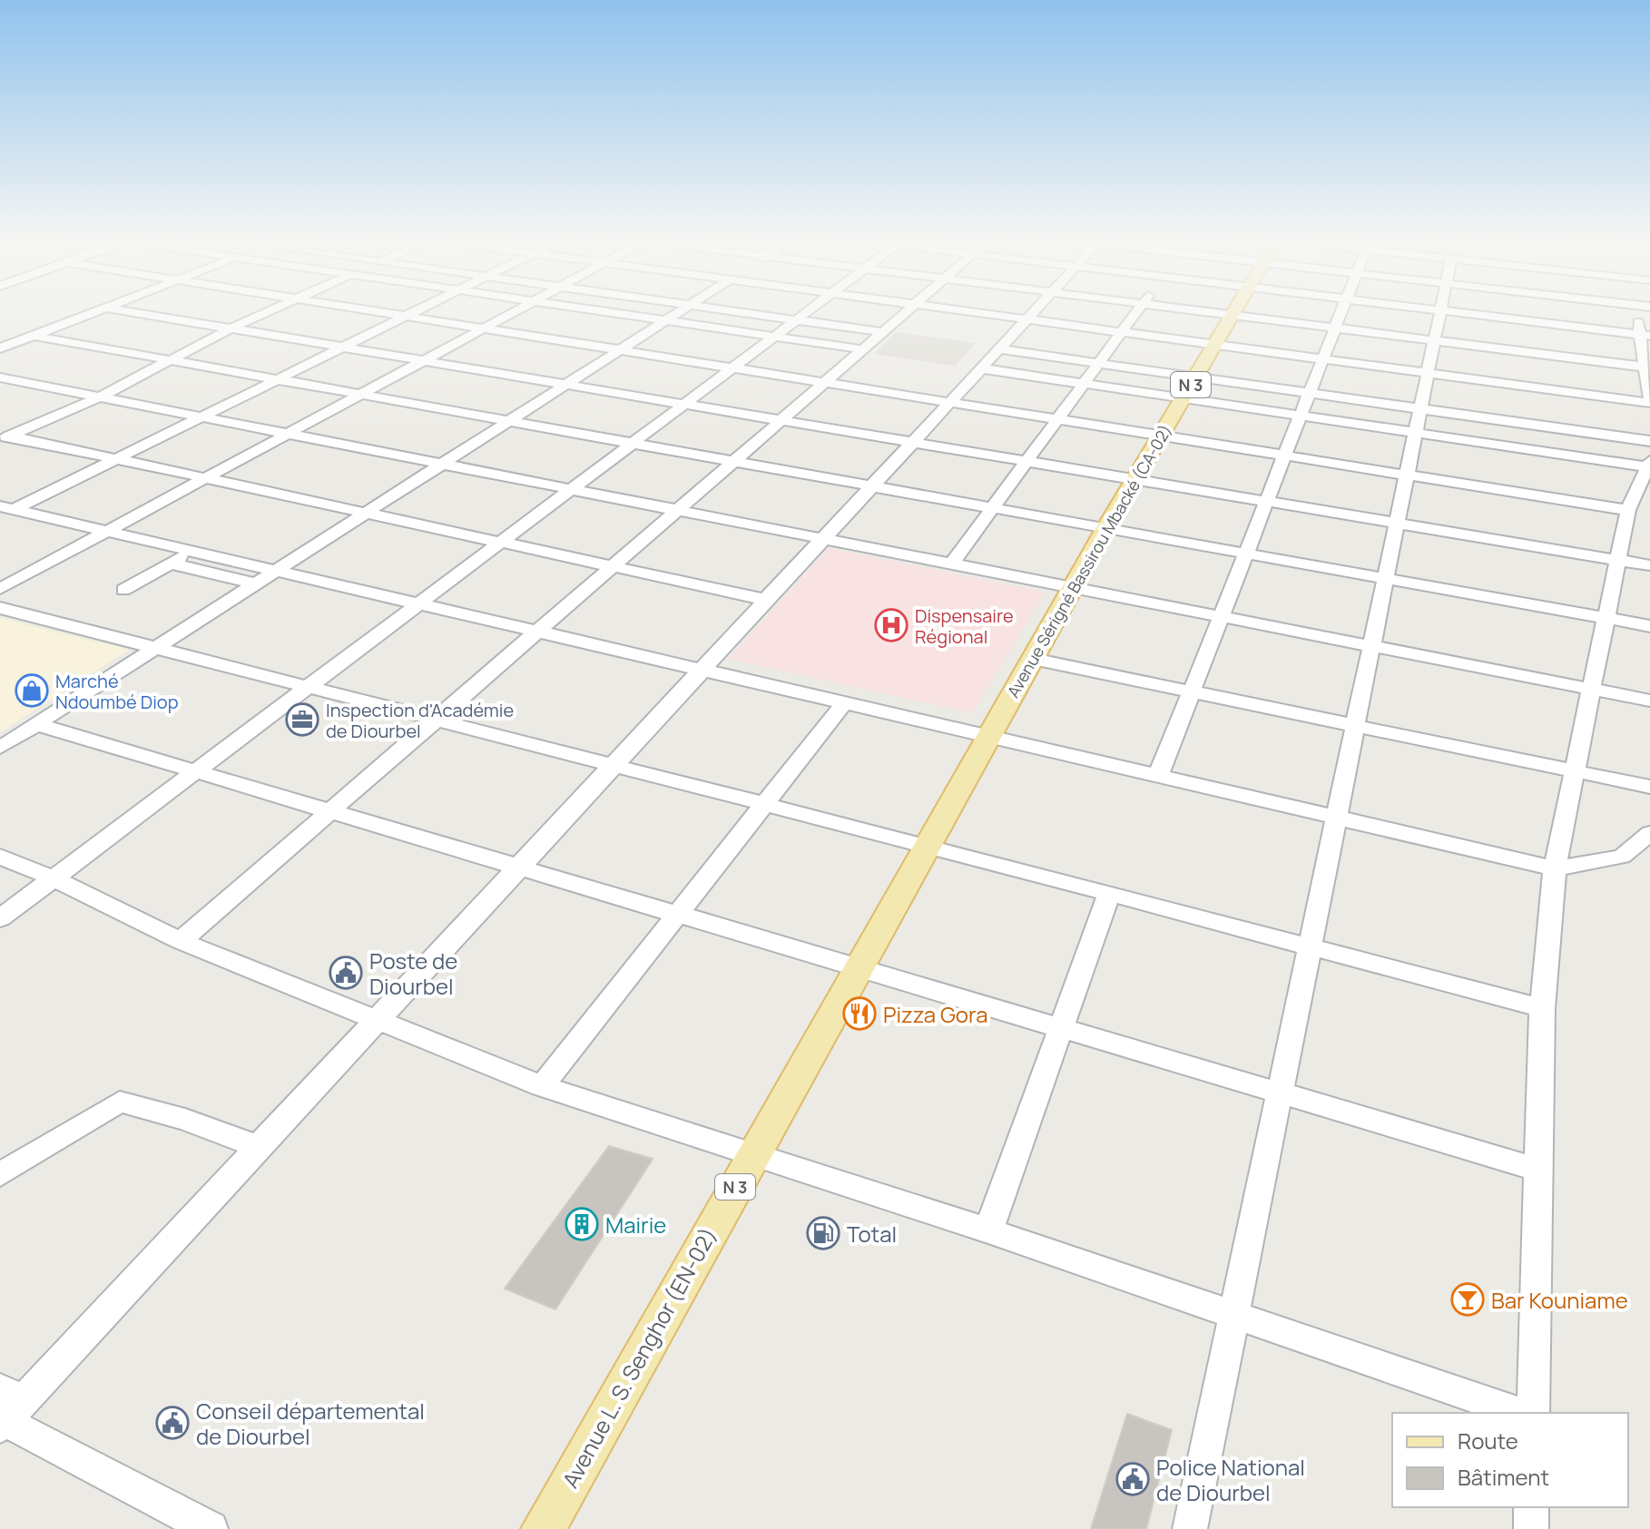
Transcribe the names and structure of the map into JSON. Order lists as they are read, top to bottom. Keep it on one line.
{"streets":{"main road":["N 3","Avenue Sérigné Bassirou Mbacké (CA-02)","Avenue L. S. Senghor (EN-02)"]},"crossings":[["Avenue Sérigné Bassirou Mbacké (CA-02)","Avenue L. S. Senghor (EN-02)"]],"places":{"hospital":["Dispensaire Régional"],"shop":["Marché Ndoumbé Diop"],"office":["Inspection d'Académie de Diourbel"],"public building":["Poste de Diourbel","Conseil départemental de Diourbel","Police National de Diourbel"],"restaurant":["Pizza Gora"],"building":["Mairie"],"fuel station":["Total"],"bar":["Bar Kouniame"]},"legend":["Route","Bâtiment"]}
